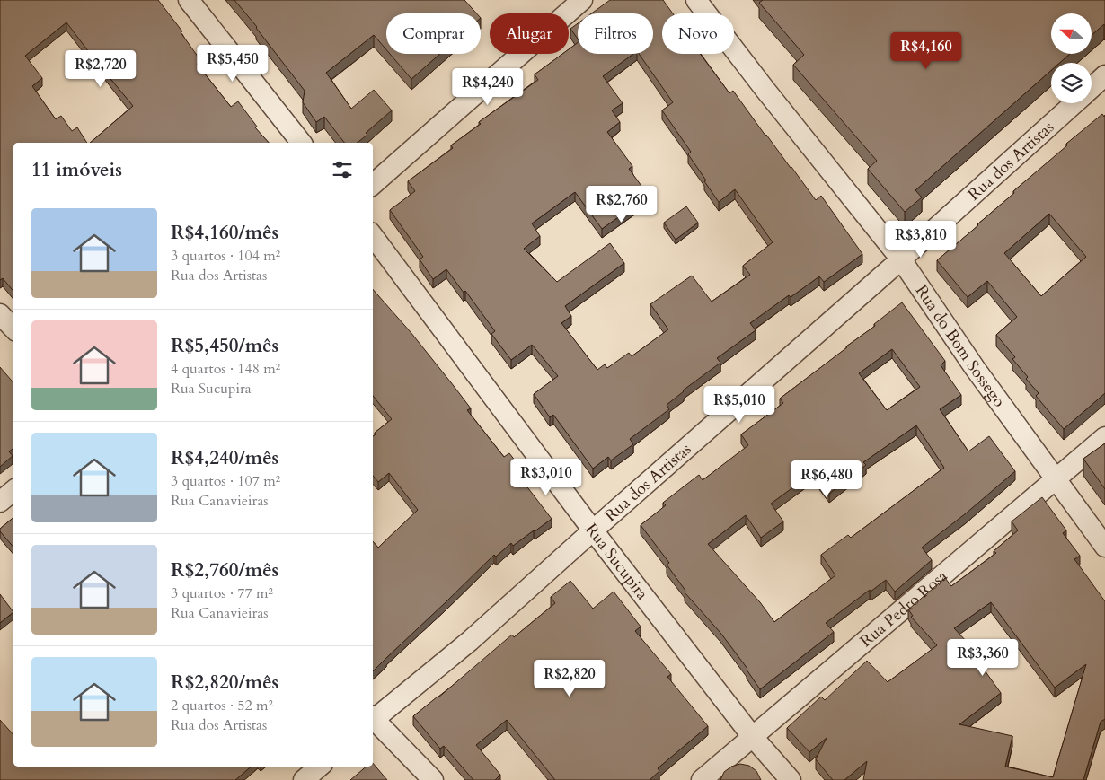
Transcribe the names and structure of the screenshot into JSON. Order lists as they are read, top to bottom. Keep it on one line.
{"streets":{"street":["Rua dos Artistas","Rua do Bom Sossego","Rua Sucupira","Rua Pedro Rosa"]},"crossings":[["Rua dos Artistas","Rua do Bom Sossego"],["Rua dos Artistas","Rua Sucupira"],["Rua do Bom Sossego","Rua Pedro Rosa"],["Rua Sucupira","Rua Pedro Rosa"]],"north":"left","page":{"chip":["Comprar","Alugar","Filtros","Novo"],"price":["R$4,160","R$5,450","R$2,720","R$4,240","R$2,760","R$3,810","R$5,010","R$3,010","R$6,480","R$3,360","R$2,820"],"heading":"11 imóveis","list":[{"name":"R$4,160/mês","note":"3 quartos · 104 m² · Rua dos Artistas"},{"name":"R$5,450/mês","note":"4 quartos · 148 m² · Rua Sucupira"},{"name":"R$4,240/mês","note":"3 quartos · 107 m² · Rua Canavieiras"},{"name":"R$2,760/mês","note":"3 quartos · 77 m² · Rua Canavieiras"},{"name":"R$2,820/mês","note":"2 quartos · 52 m² · Rua dos Artistas"}]}}
